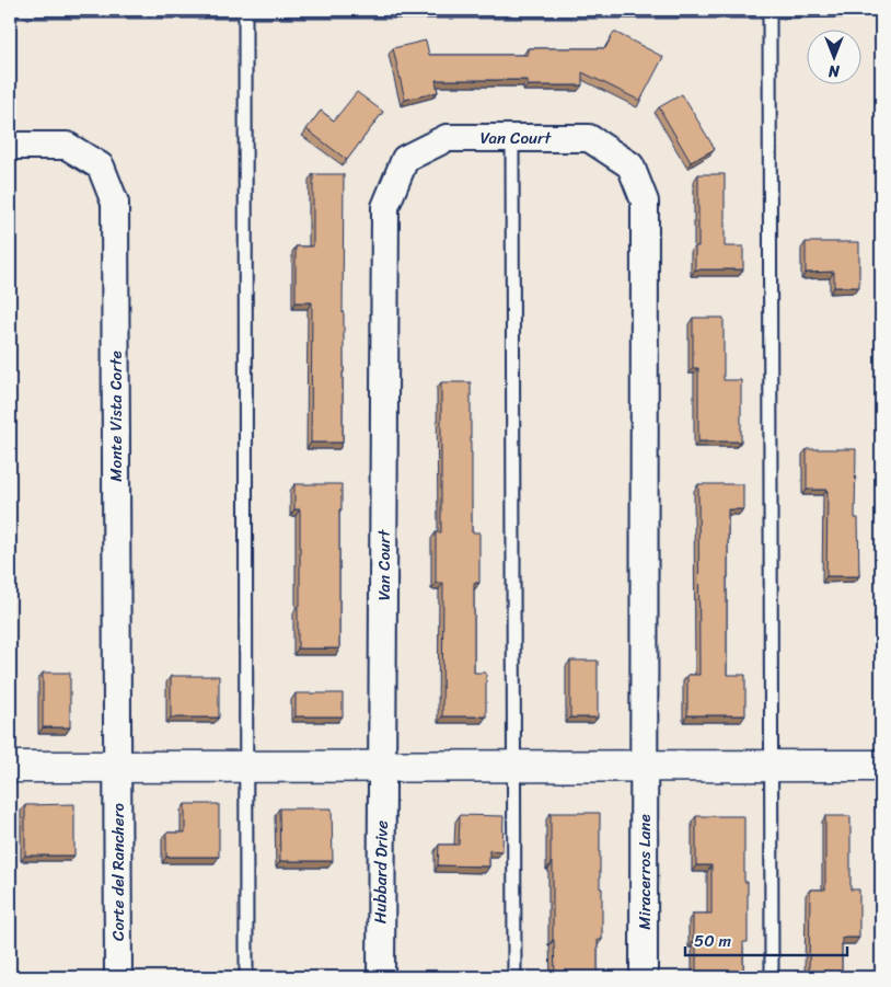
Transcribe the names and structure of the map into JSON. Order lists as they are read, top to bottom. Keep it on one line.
{"streets":{"street":["Van Court","Monte Vista Corte","Corte del Ranchero","Hubbard Drive","Miracerros Lane"]},"crossings":[["Van Court","Hubbard Drive"],["Van Court","Miracerros Lane"],["Monte Vista Corte","Corte del Ranchero"]],"scale_bar":"50 m","north":"bottom"}
